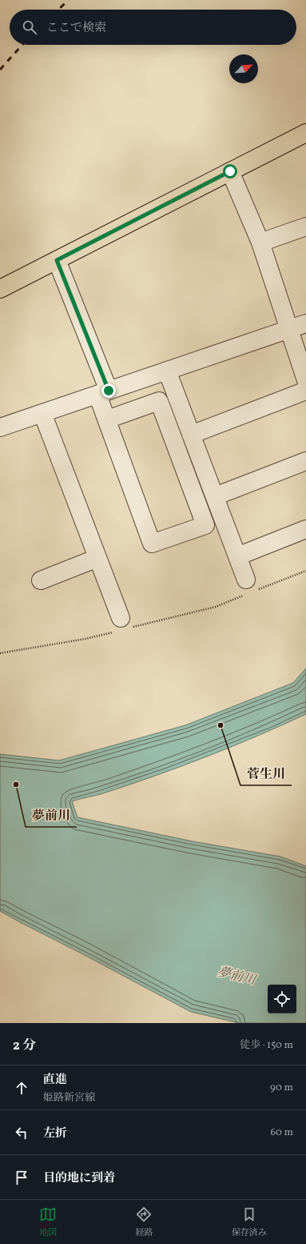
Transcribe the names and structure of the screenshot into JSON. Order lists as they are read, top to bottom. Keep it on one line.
{"water":["夢前川"],"places":["菅生川","夢前川"],"north":"top right","page":{"search":"ここで検索","heading":["2 分","徒歩 · 150 m"],"list":[["直進","姫路新宮線","90 m"],["左折","60 m"],"目的地に到着"],"nav":["地図","経路","保存済み"]}}
